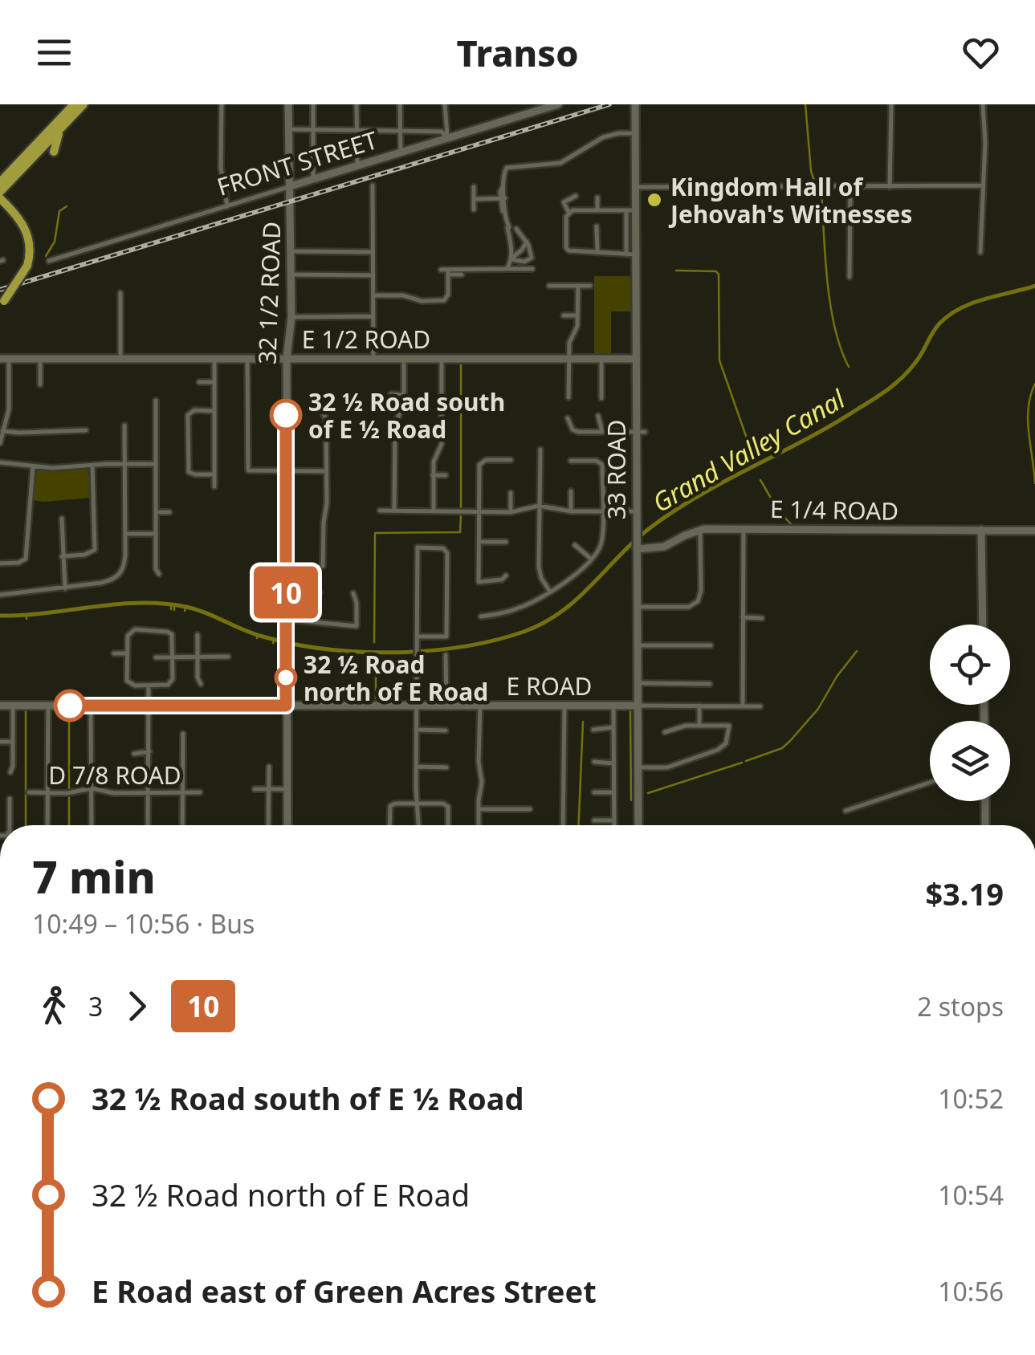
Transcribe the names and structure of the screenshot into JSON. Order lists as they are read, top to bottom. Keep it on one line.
{"streets":{"street":["FRONT STREET","32 1/2 ROAD","E 1/2 ROAD","33 ROAD","E 1/4 ROAD","E ROAD","D 7/8 ROAD"]},"crossings":[["FRONT STREET","32 1/2 ROAD"],["32 1/2 ROAD","E 1/2 ROAD"],["32 1/2 ROAD","E ROAD"],["E 1/2 ROAD","33 ROAD"],["33 ROAD","E 1/4 ROAD"],["33 ROAD","E ROAD"]],"water":["Grand Valley Canal"],"places":["Kingdom Hall of Jehovah's Witnesses","32 ½ Road south of E ½ Road","32 ½ Road north of E Road"],"lines":["bus line 10"],"page":{"header":"Transo","on_map":"10","heading":["7 min","10:49 – 10:56 · Bus","$3.19"],"legs":["3","10","2 stops"],"list":[{"name":"32 ½ Road south of E ½ Road","value":"10:52"},{"name":"32 ½ Road north of E Road","value":"10:54"},{"name":"E Road east of Green Acres Street","value":"10:56"}]}}
